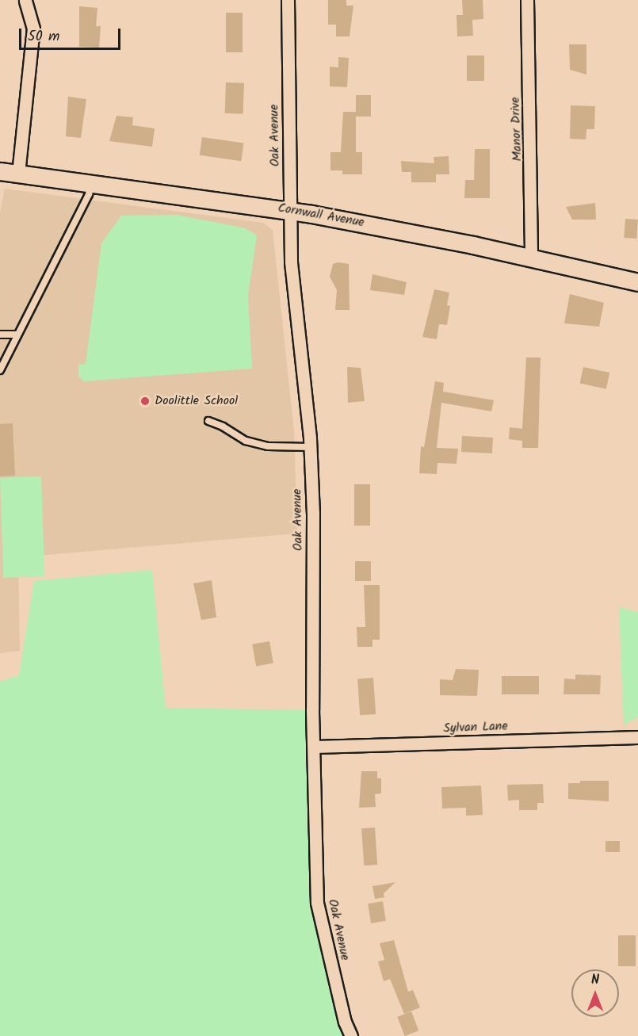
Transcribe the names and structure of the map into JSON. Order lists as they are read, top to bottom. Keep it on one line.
{"streets":{"street":["Manor Drive","Oak Avenue","Cornwall Avenue","Sylvan Lane"]},"crossings":[["Manor Drive","Cornwall Avenue"],["Oak Avenue","Cornwall Avenue"],["Oak Avenue","Sylvan Lane"]],"places":["Doolittle School"],"scale_bar":"50 m","north":"top"}
